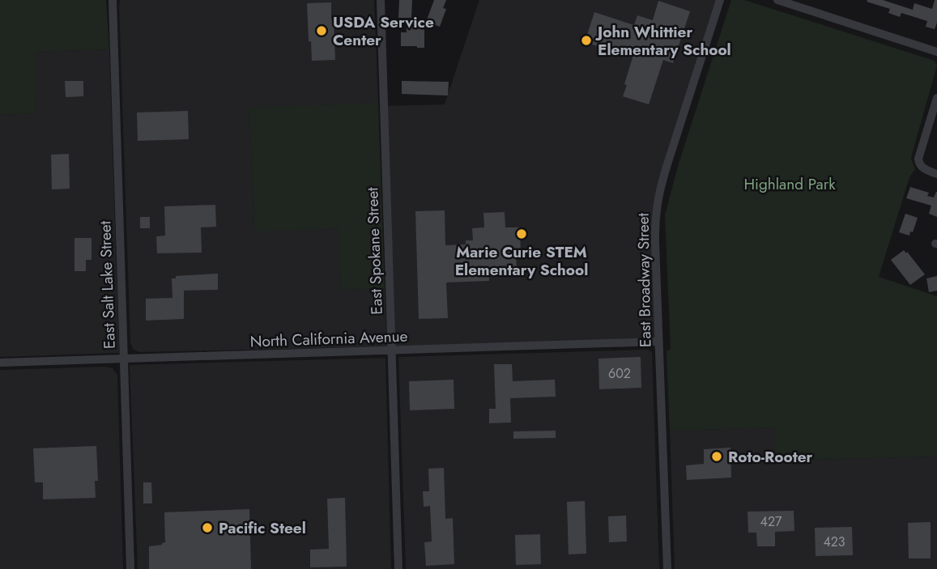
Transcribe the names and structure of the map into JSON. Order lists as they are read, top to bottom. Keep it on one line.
{"streets":{"street":["East Spokane Street","East Broadway Street","East Salt Lake Street","North California Avenue"]},"crossings":[["East Spokane Street","North California Avenue"],["East Broadway Street","North California Avenue"],["East Salt Lake Street","North California Avenue"]],"parks":["Highland Park"],"places":["USDA Service Center","John Whittier Elementary School","Marie Curie STEM Elementary School","Roto-Rooter","Pacific Steel"],"house_numbers":["602","427","423"]}
